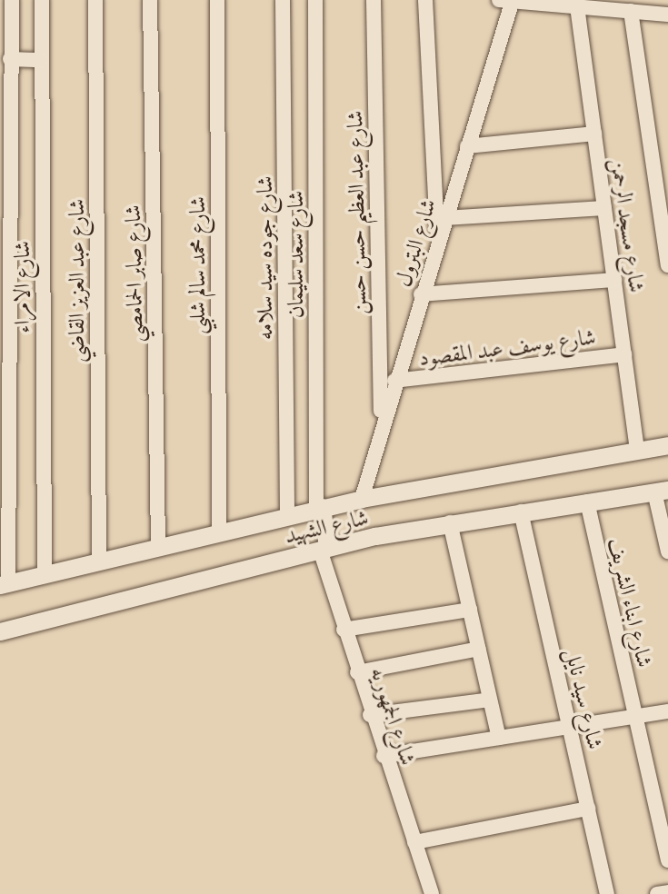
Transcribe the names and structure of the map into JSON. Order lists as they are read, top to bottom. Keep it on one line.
{"streets":{"street":["شارع عبد العظيم حسن حسن","شارع مسجد الرحمن","شارع البترول","شارع سعد سليمان","شارع جوده سيد سلامه","شارع محمد سالم شلبي","شارع صابر الحمامصي","شارع عبد العزيز القاضي","شارع الامراء","شارع يوسف عبد المقصود","شارع الشهيد","شارع ابناء الشريف","شارع سيد نايل","شارع الجمهوريه"]},"crossings":[["شارع عبد العظيم حسن حسن","شارع البترول"],["شارع مسجد الرحمن","شارع يوسف عبد المقصود"],["شارع مسجد الرحمن","شارع الشهيد"],["شارع البترول","شارع يوسف عبد المقصود"],["شارع البترول","شارع الشهيد"],["شارع سعد سليمان","شارع الشهيد"],["شارع جوده سيد سلامه","شارع الشهيد"],["شارع محمد سالم شلبي","شارع الشهيد"],["شارع صابر الحمامصي","شارع الشهيد"],["شارع عبد العزيز القاضي","شارع الشهيد"],["شارع الامراء","شارع الشهيد"],["شارع الشهيد","شارع ابناء الشريف"],["شارع الشهيد","شارع سيد نايل"],["شارع الشهيد","شارع الجمهوريه"]]}
